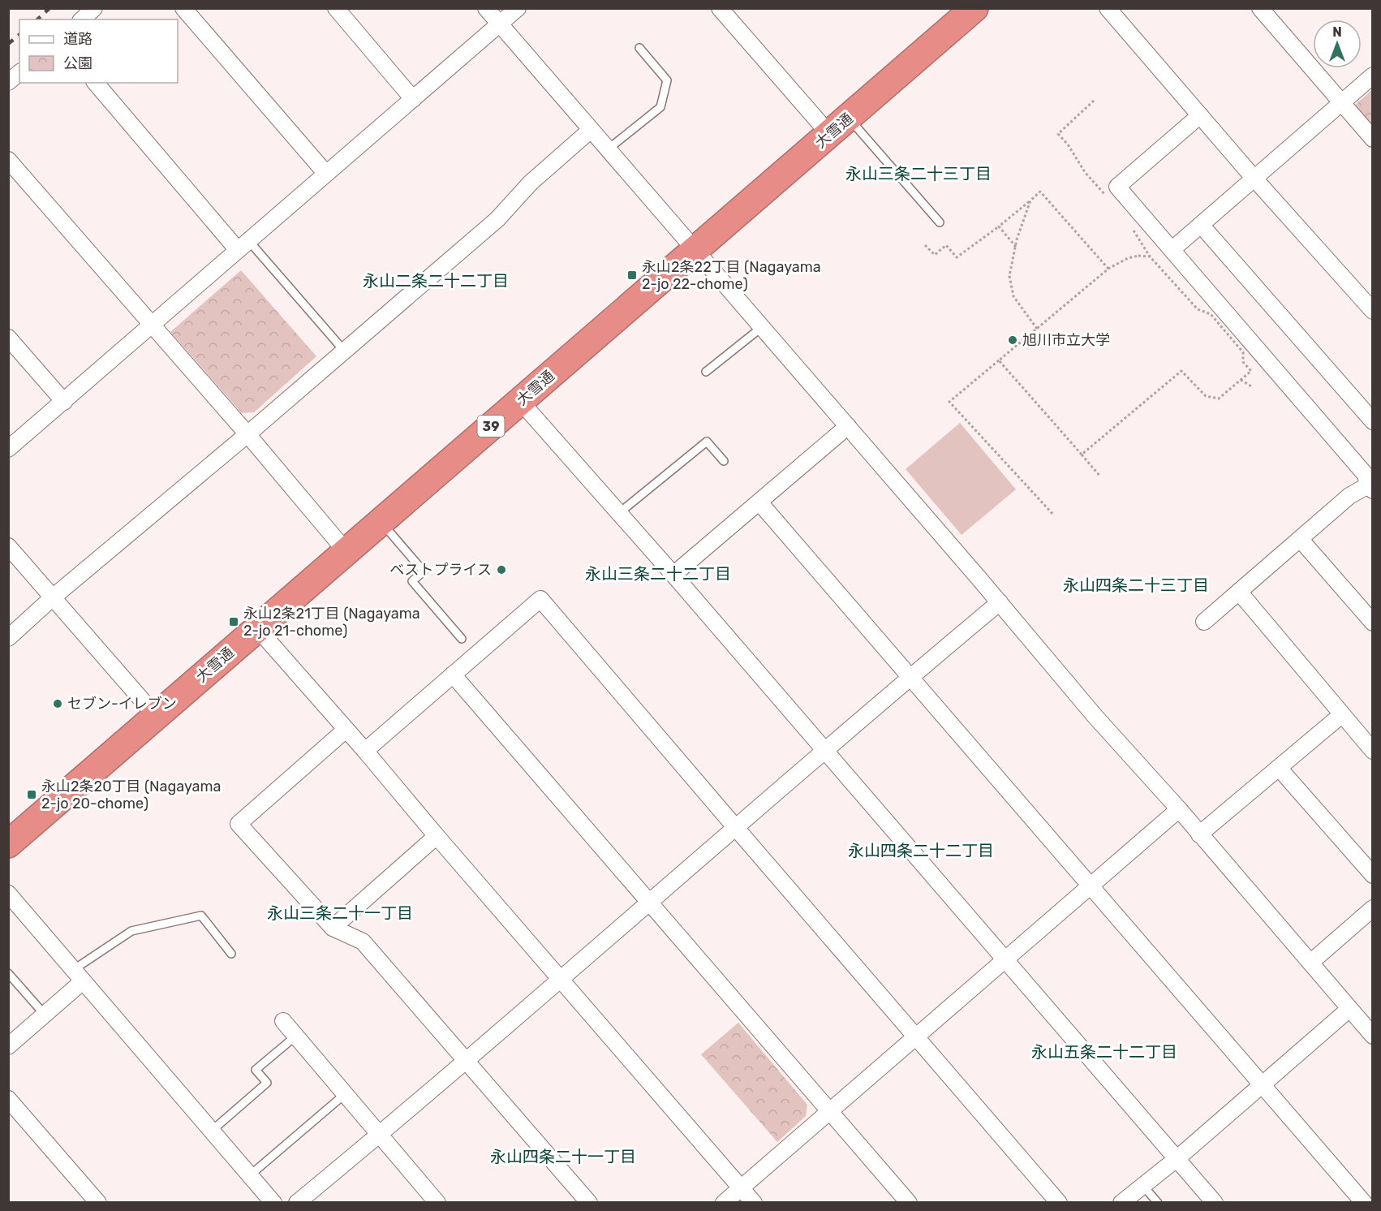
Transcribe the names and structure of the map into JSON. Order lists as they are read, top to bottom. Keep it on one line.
{"streets":{"highway":["大雪通","39"]},"districts":["永山三条二十三丁目","永山二条二十二丁目","永山三条二十二丁目","永山四条二十三丁目","永山四条二十二丁目","永山三条二十一丁目","永山五条二十二丁目","永山四条二十一丁目"],"places":{"transit":["永山2条22丁目 (Nagayama 2-jo 22-chome)","永山2条21丁目 (Nagayama 2-jo 21-chome)","永山2条20丁目 (Nagayama 2-jo 20-chome)"],"other":["旭川市立大学","ベストプライス","セブン-イレブン"]},"legend":["道路","公園"],"north":"top"}
